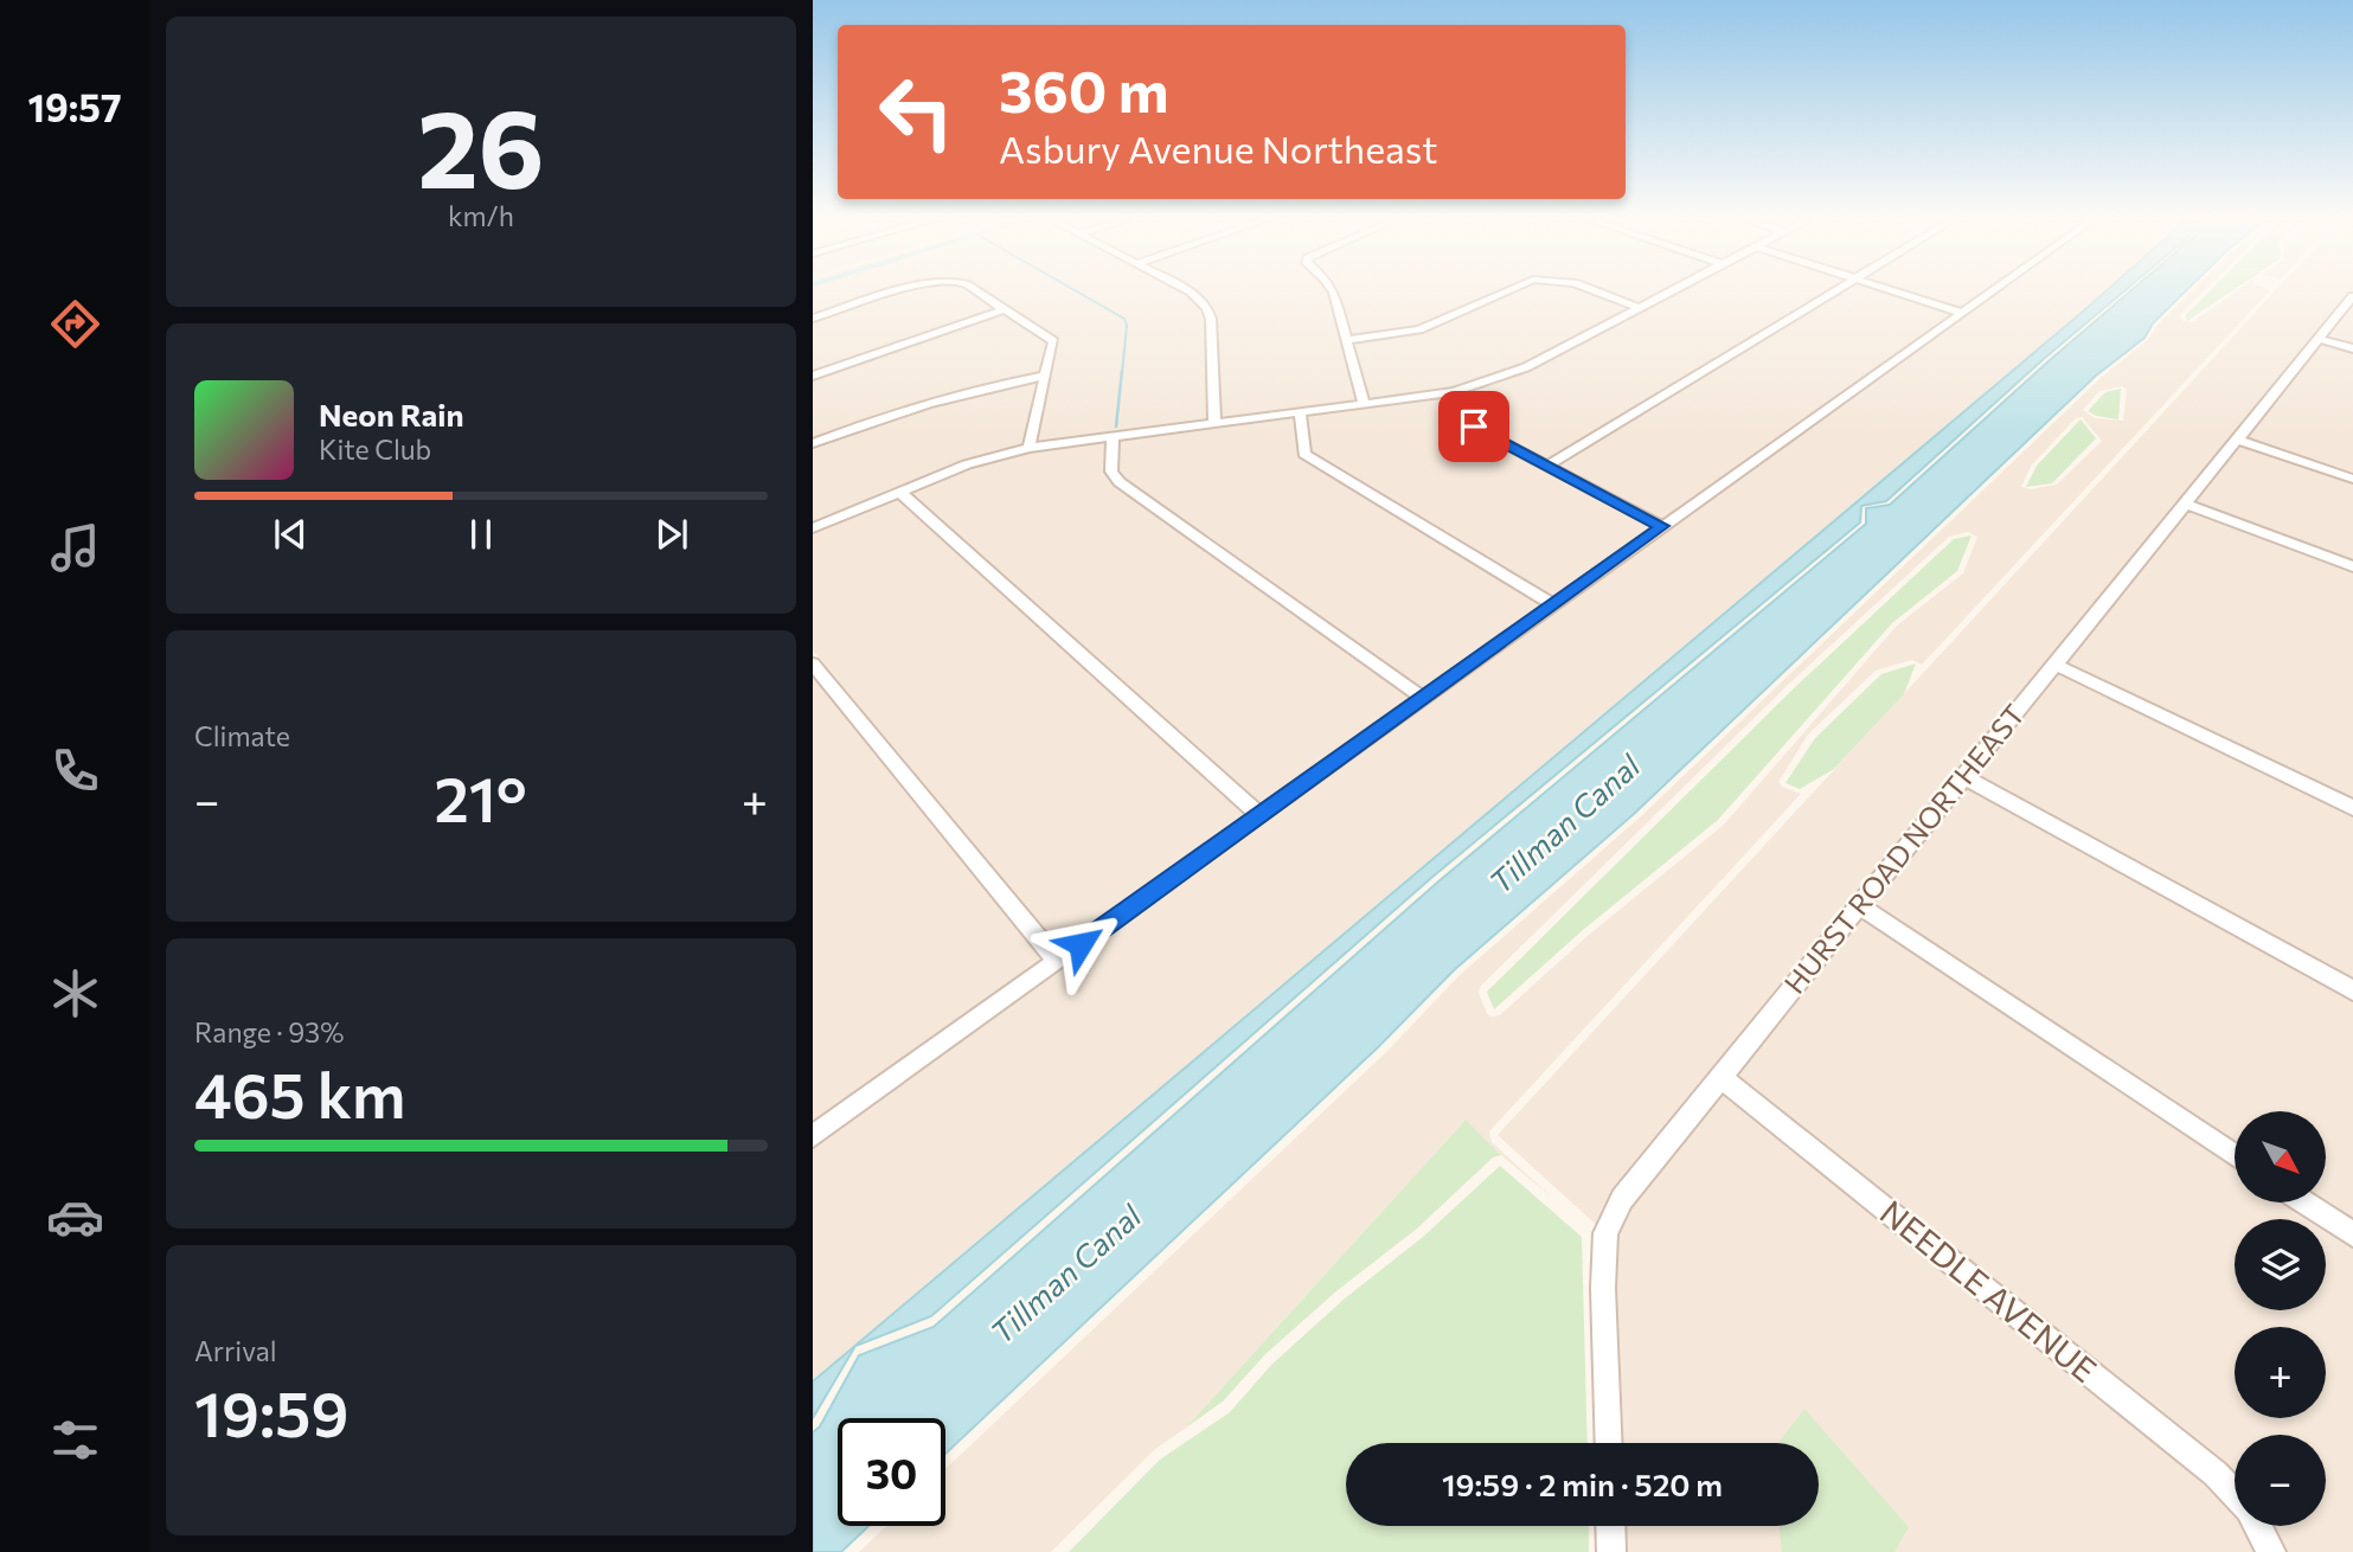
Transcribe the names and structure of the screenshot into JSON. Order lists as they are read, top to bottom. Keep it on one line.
{"streets":{"street":["HURST ROAD NORTHEAST","NEEDLE AVENUE"]},"crossings":[["HURST ROAD NORTHEAST","NEEDLE AVENUE"]],"water":["Tillman Canal"],"north":"bottom right","page":{"tabs":"19:57","tile":[["26","km/h"],"Climate",["Range · 93%","465 km"],["Arrival","19:59"]],"turn":["360 m","Asbury Avenue Northeast"],"song":["Neon Rain","Kite Club"],"heat":["−","21°","+"],"map_buttons":["+","−"],"limit":"30","trip":"19:59 · 2 min · 520 m"}}
